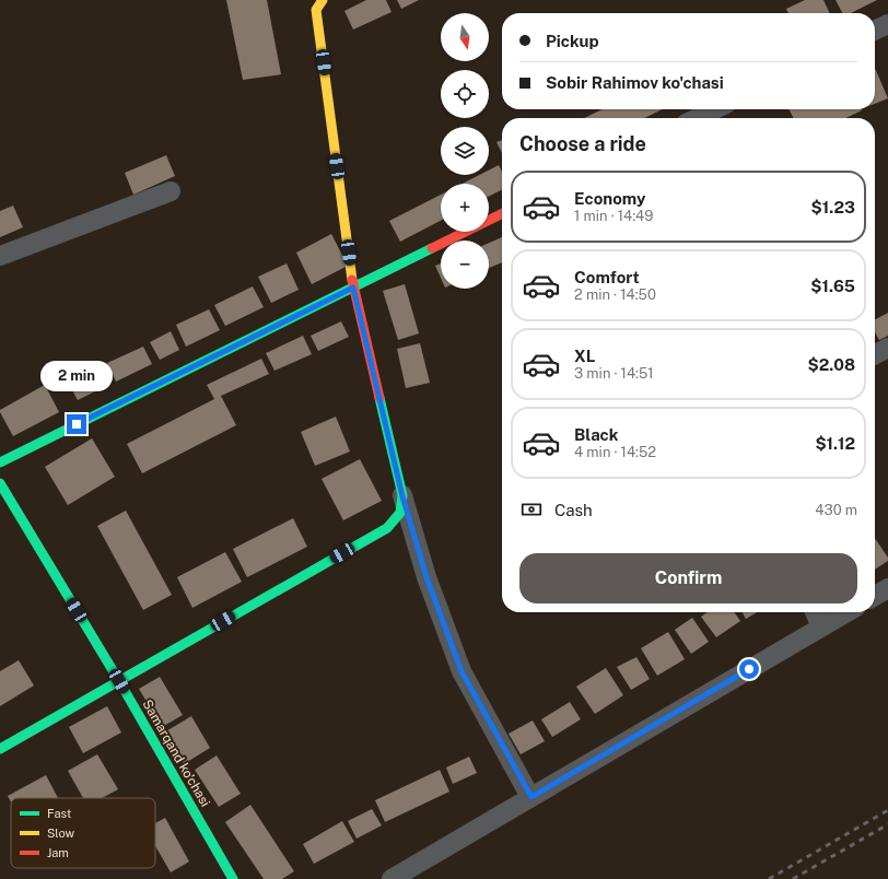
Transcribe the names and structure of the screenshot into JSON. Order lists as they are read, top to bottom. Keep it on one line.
{"streets":{"street":["Samarqand ko'chasi"]},"legend":["Fast","Slow","Jam"],"north":"bottom","page":{"map_buttons":["+","−"],"banner":["Pickup","Sobir Rahimov ko'chasi"],"heading":"Choose a ride","list":[{"name":"Economy","note":"1 min · 14:49","value":"$1.23"},{"name":"Comfort","note":"2 min · 14:50","value":"$1.65"},{"name":"XL","note":"3 min · 14:51","value":"$2.08"},{"name":"Black","note":"4 min · 14:52","value":"$1.12"}],"bubble":"2 min","pay":["Cash","430 m"],"buttons":"Confirm"}}
